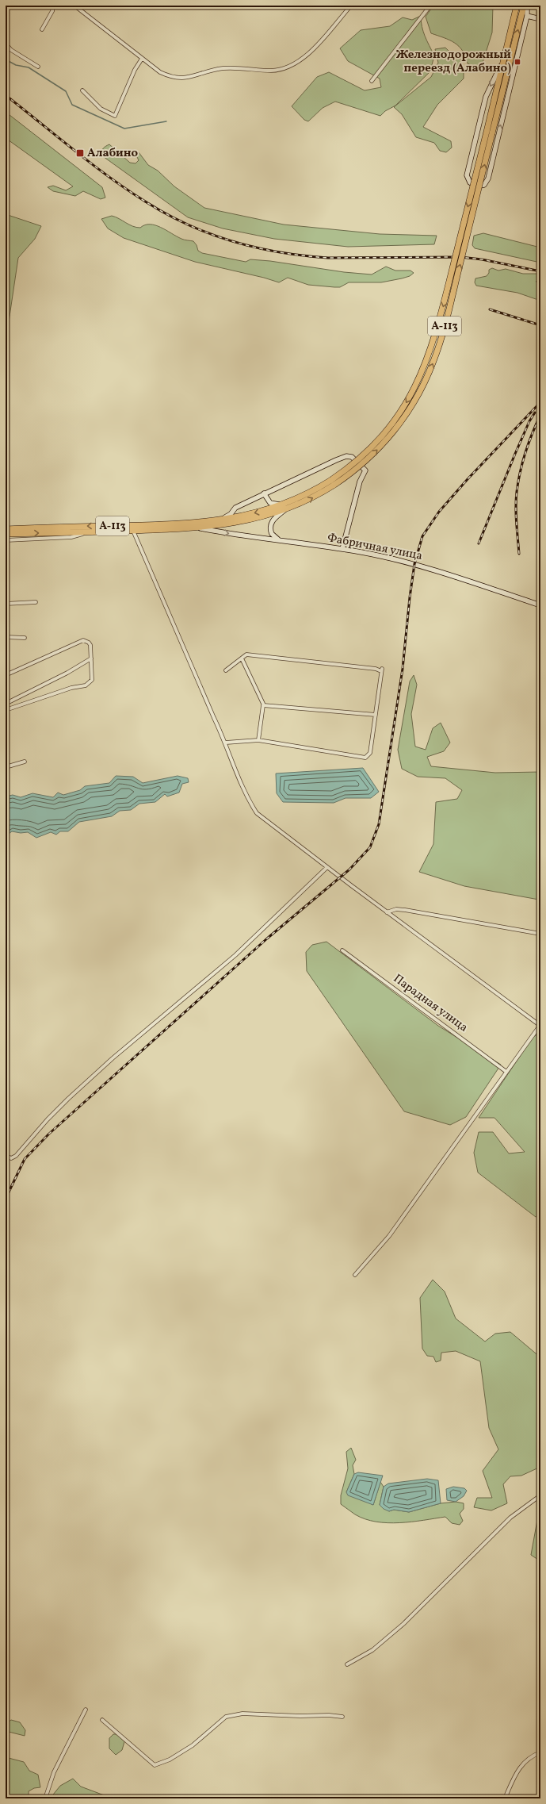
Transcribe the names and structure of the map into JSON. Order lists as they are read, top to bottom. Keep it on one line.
{"streets":{"highway":["А-113"],"street":["Фабричная улица","Парадная улица"]},"crossings":[["А-113","Фабричная улица"]],"places":{"transit":["Железнодорожный переезд (Алабино)","Алабино"]}}
